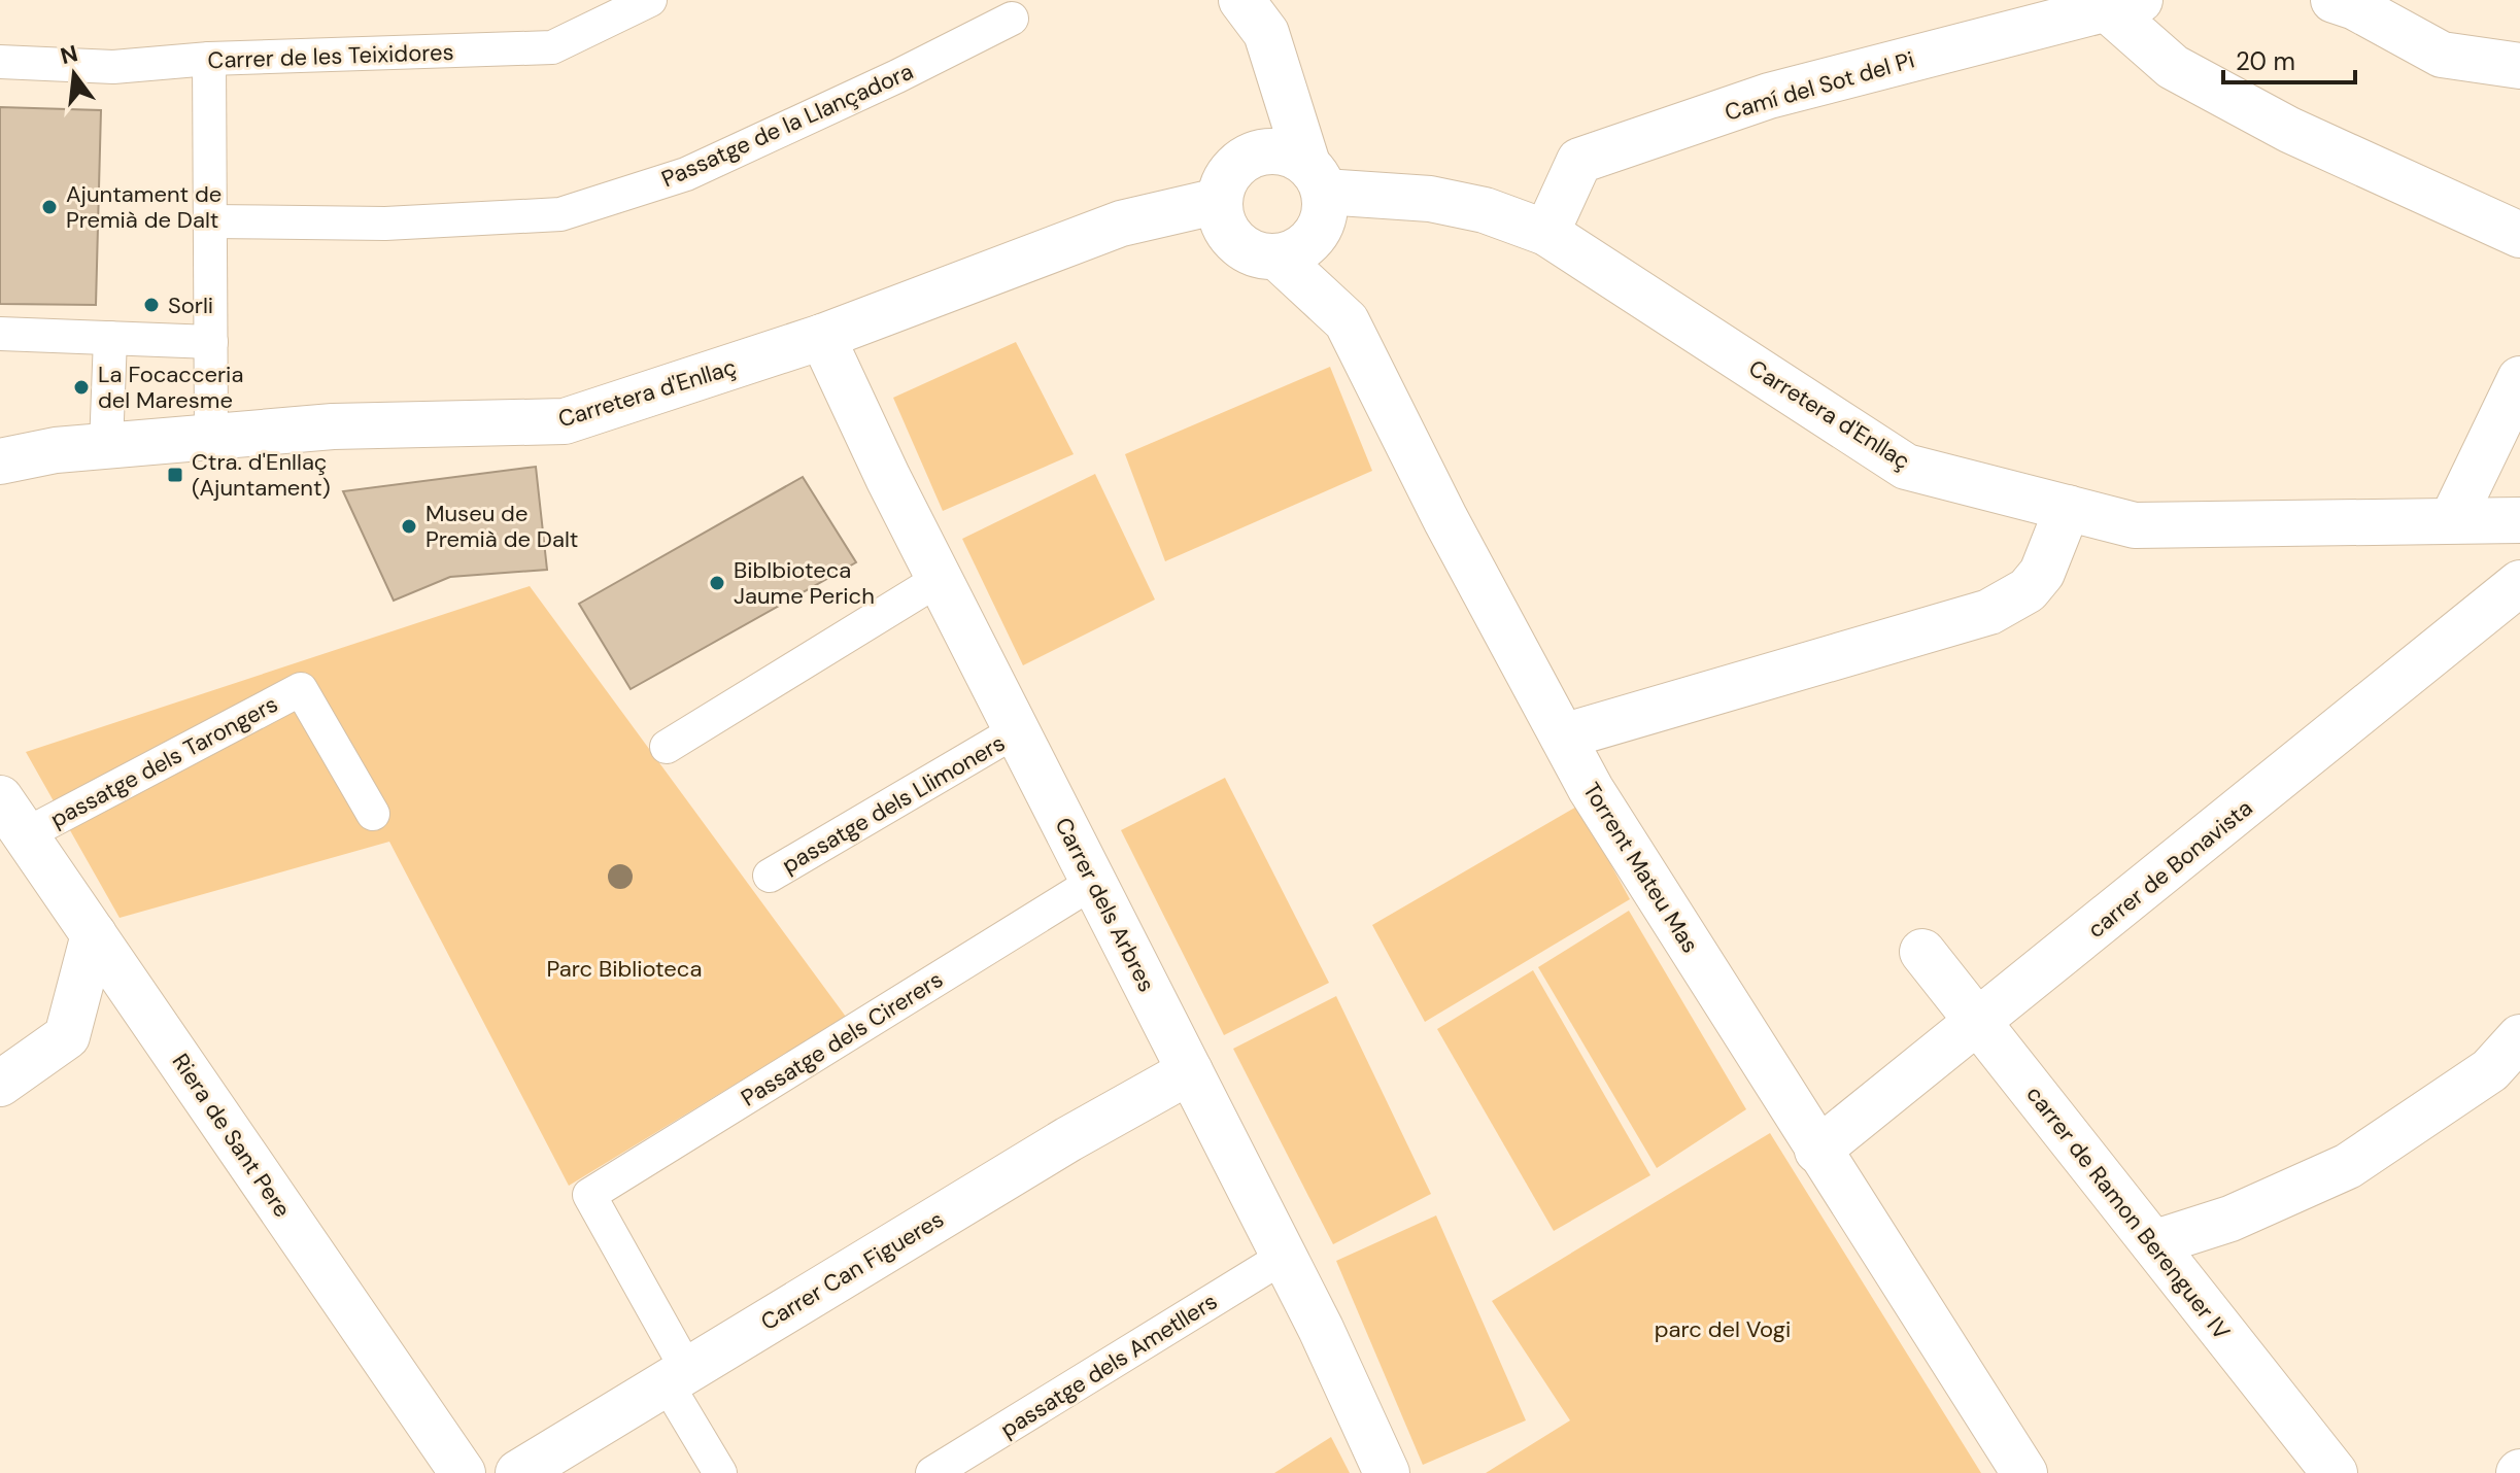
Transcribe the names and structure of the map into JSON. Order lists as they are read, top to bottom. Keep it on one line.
{"streets":{"street":["Carrer de les Teixidores","Camí del Sot del Pi","Passatge de la Llançadora","Carretera d'Enllaç","passatge dels Tarongers","passatge dels Llimoners","Torrent Mateu Mas","carrer de Bonavista","Carrer dels Arbres","Passatge dels Cirerers","Riera de Sant Pere","carrer de Ramon Berenguer IV","Carrer Can Figueres","passatge dels Ametllers"]},"crossings":[["Camí del Sot del Pi","Carretera d'Enllaç"],["Carretera d'Enllaç","Torrent Mateu Mas"],["Carretera d'Enllaç","Carrer dels Arbres"],["passatge dels Tarongers","Riera de Sant Pere"],["passatge dels Llimoners","Carrer dels Arbres"],["Torrent Mateu Mas","carrer de Bonavista"],["carrer de Bonavista","carrer de Ramon Berenguer IV"],["Carrer dels Arbres","Passatge dels Cirerers"],["Carrer dels Arbres","Carrer Can Figueres"],["Carrer dels Arbres","passatge dels Ametllers"],["Passatge dels Cirerers","Carrer Can Figueres"]],"parks":["Parc Biblioteca","parc del Vogi"],"places":{"other":["Ajuntament de Premià de Dalt","Sorli","La Focacceria del Maresme","Museu de Premià de Dalt","Biblbioteca Jaume Perich"],"transit":["Ctra. d'Enllaç (Ajuntament)"]},"scale_bar":"20 m","north":"top"}
